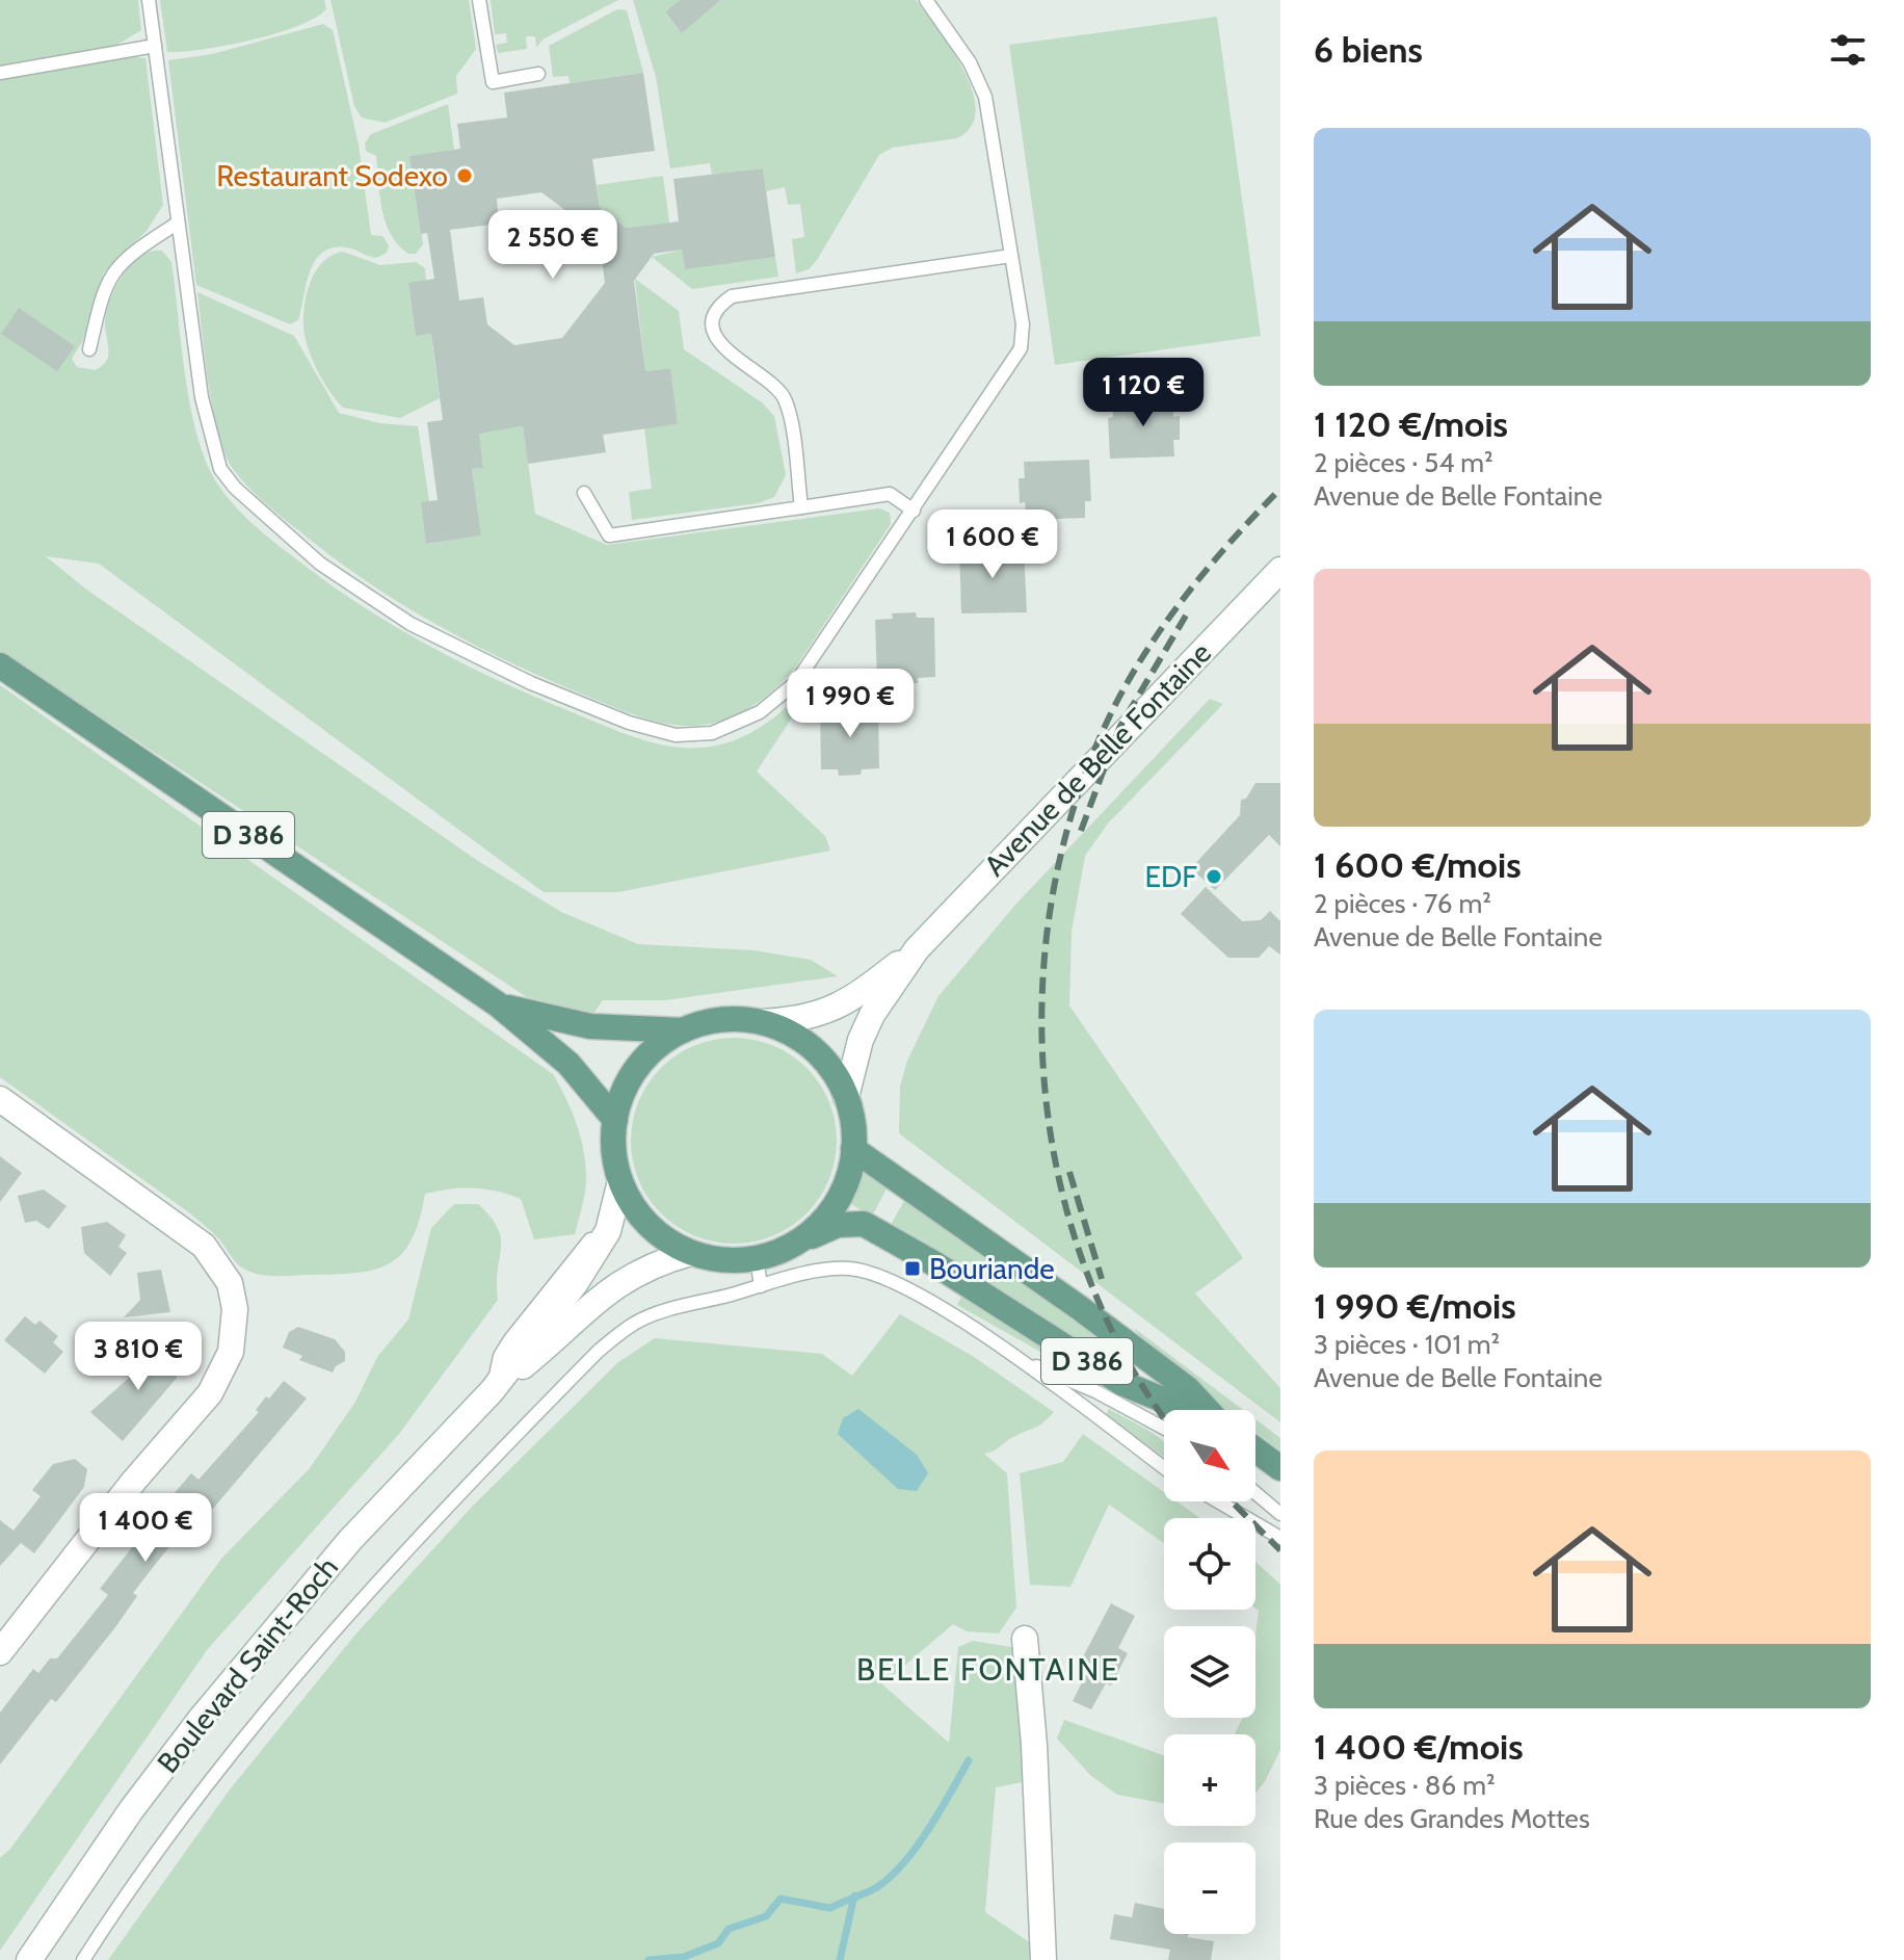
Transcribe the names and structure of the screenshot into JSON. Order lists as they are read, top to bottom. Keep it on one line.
{"streets":{"main road":["Avenue de Belle Fontaine","D 386","Boulevard Saint-Roch"]},"crossings":[["Avenue de Belle Fontaine","D 386"],["Avenue de Belle Fontaine","Boulevard Saint-Roch"],["D 386","Boulevard Saint-Roch"]],"districts":["BELLE FONTAINE"],"places":{"other":["Restaurant Sodexo","EDF"],"transit":["Bouriande"]},"north":"bottom right","page":{"heading":"6 biens","list":[{"name":"1 120 €/mois","note":"2 pièces · 54 m² · Avenue de Belle Fontaine"},{"name":"1 600 €/mois","note":"2 pièces · 76 m² · Avenue de Belle Fontaine"},{"name":"1 990 €/mois","note":"3 pièces · 101 m² · Avenue de Belle Fontaine"},{"name":"1 400 €/mois","note":"3 pièces · 86 m² · Rue des Grandes Mottes"}],"price":["2 550 €","1 120 €","1 600 €","1 990 €","3 810 €","1 400 €"],"map_buttons":["+","−"]}}
